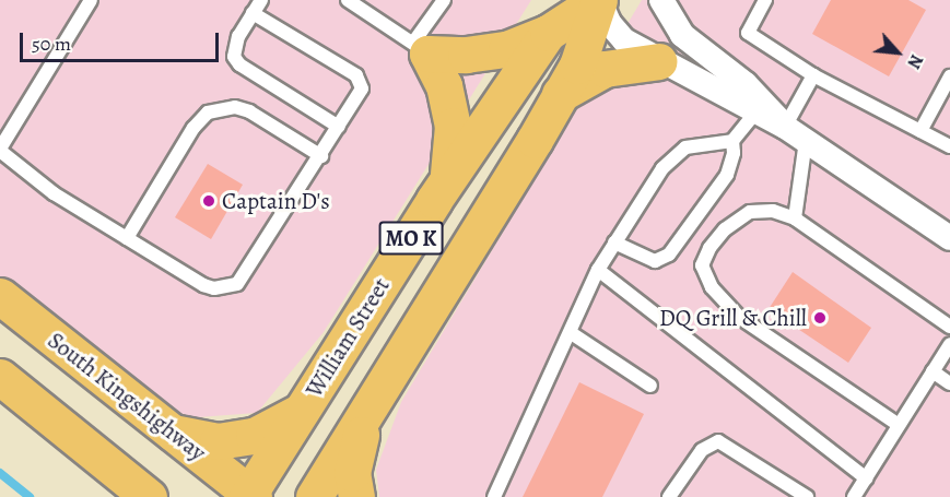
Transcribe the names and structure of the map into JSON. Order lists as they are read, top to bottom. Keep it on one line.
{"streets":{"main road":["MO K","William Street","South Kingshighway"]},"crossings":[["MO K","William Street"],["William Street","South Kingshighway"]],"places":["Captain D's","DQ Grill & Chill"],"scale_bar":"50 m","north":"bottom right"}
